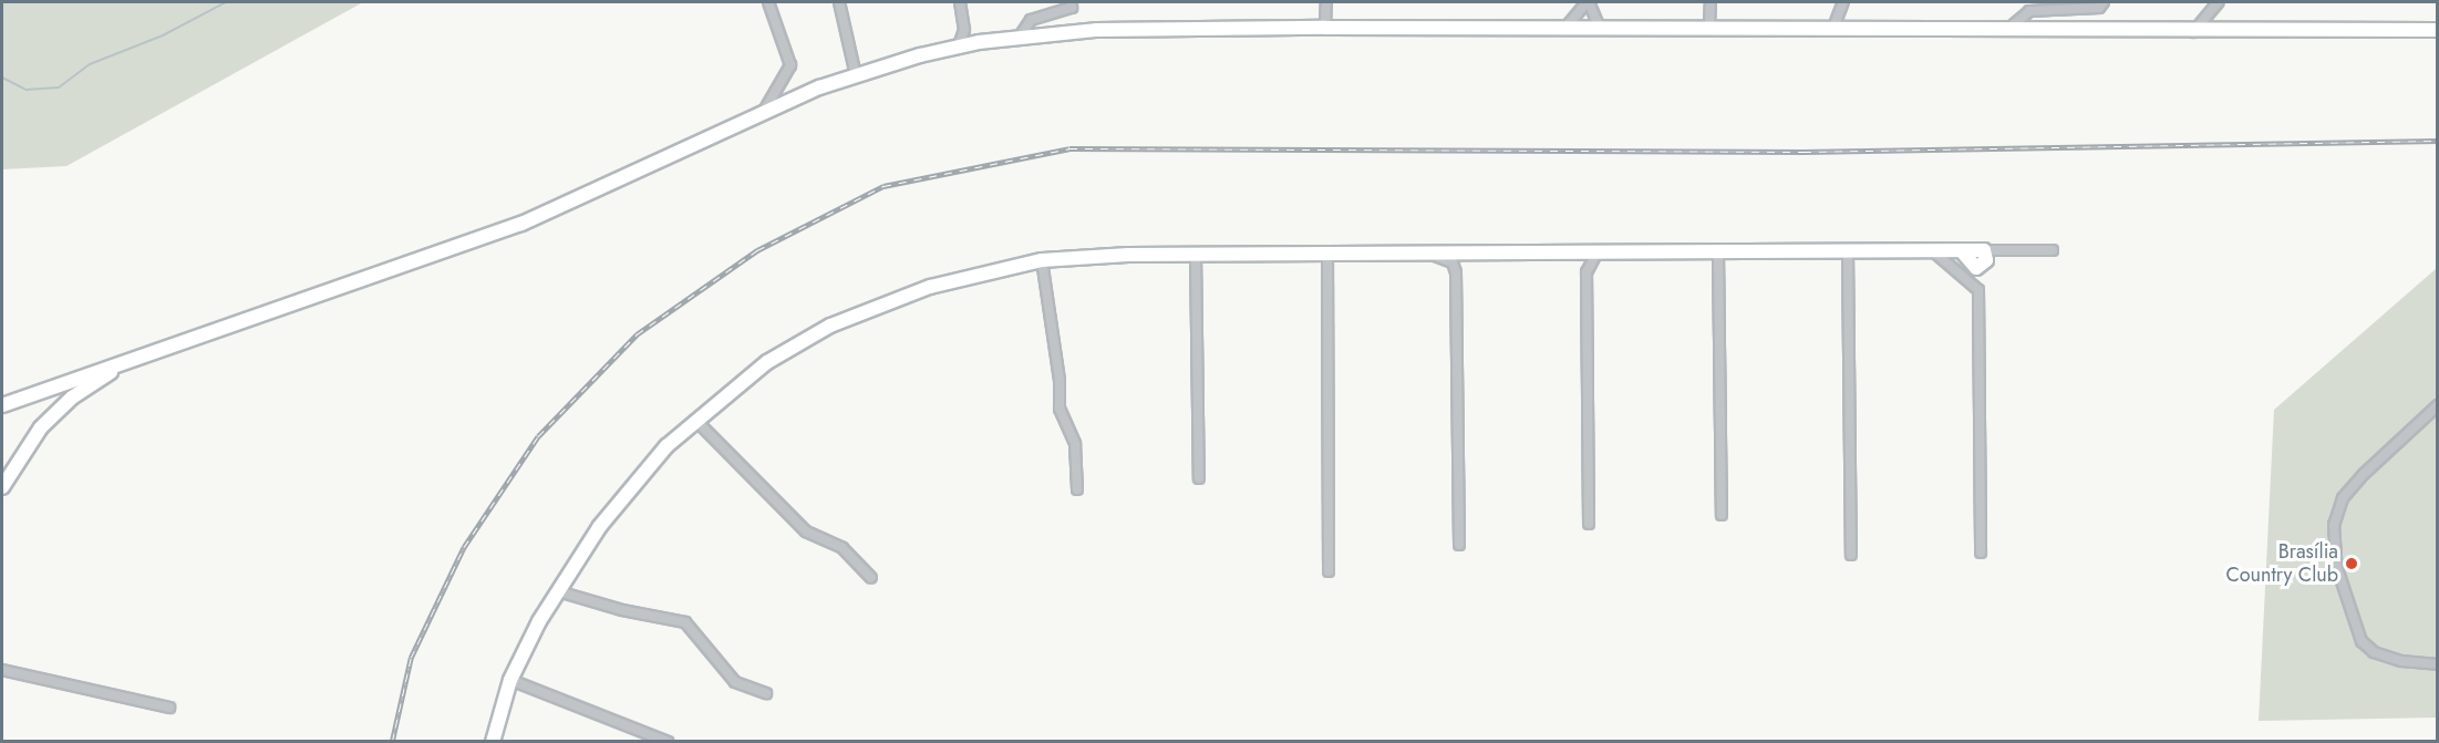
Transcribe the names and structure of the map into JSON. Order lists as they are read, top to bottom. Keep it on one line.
{"places":["Brasília Country Club"]}
